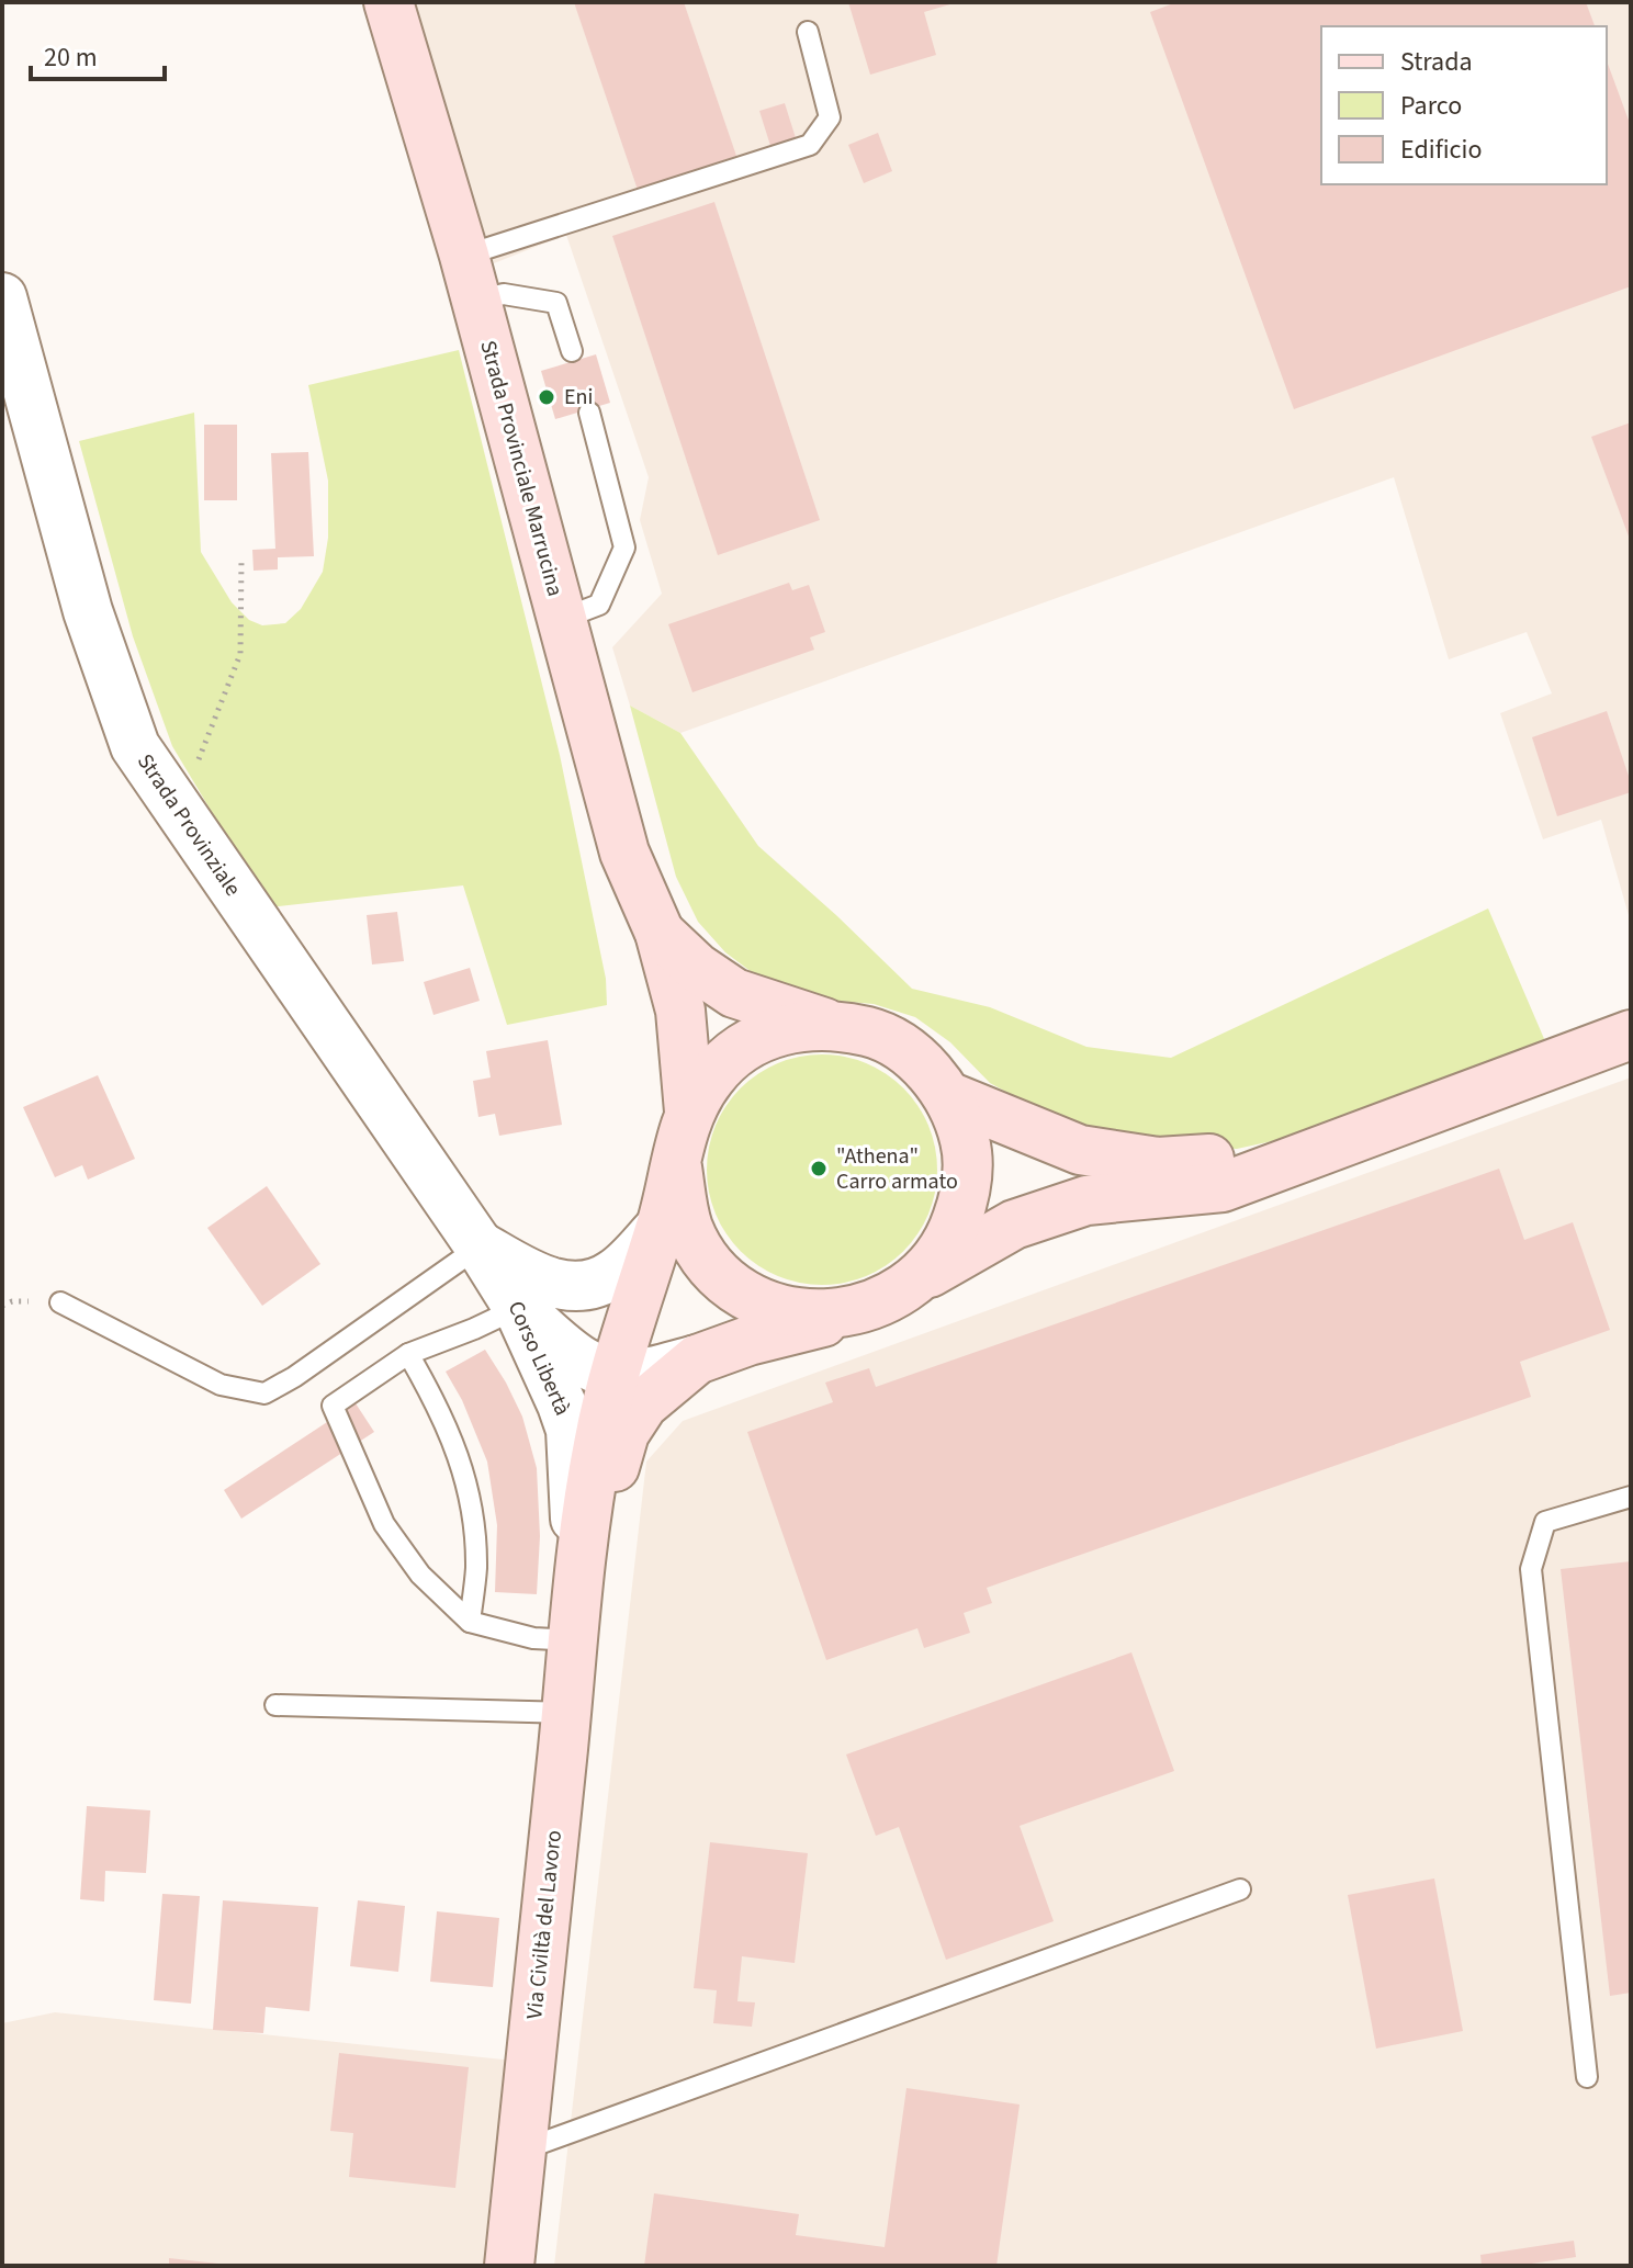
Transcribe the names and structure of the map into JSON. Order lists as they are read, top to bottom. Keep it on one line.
{"streets":{"main road":["Strada Provinciale Marrucina","Via Civiltà del Lavoro"],"street":["Strada Provinziale","Corso Libertà"]},"crossings":[["Strada Provinziale","Corso Libertà"],["Corso Libertà","Via Civiltà del Lavoro"]],"places":["Eni","\"Athena\" Carro armato"],"legend":["Strada","Parco","Edificio"],"scale_bar":"20 m"}
